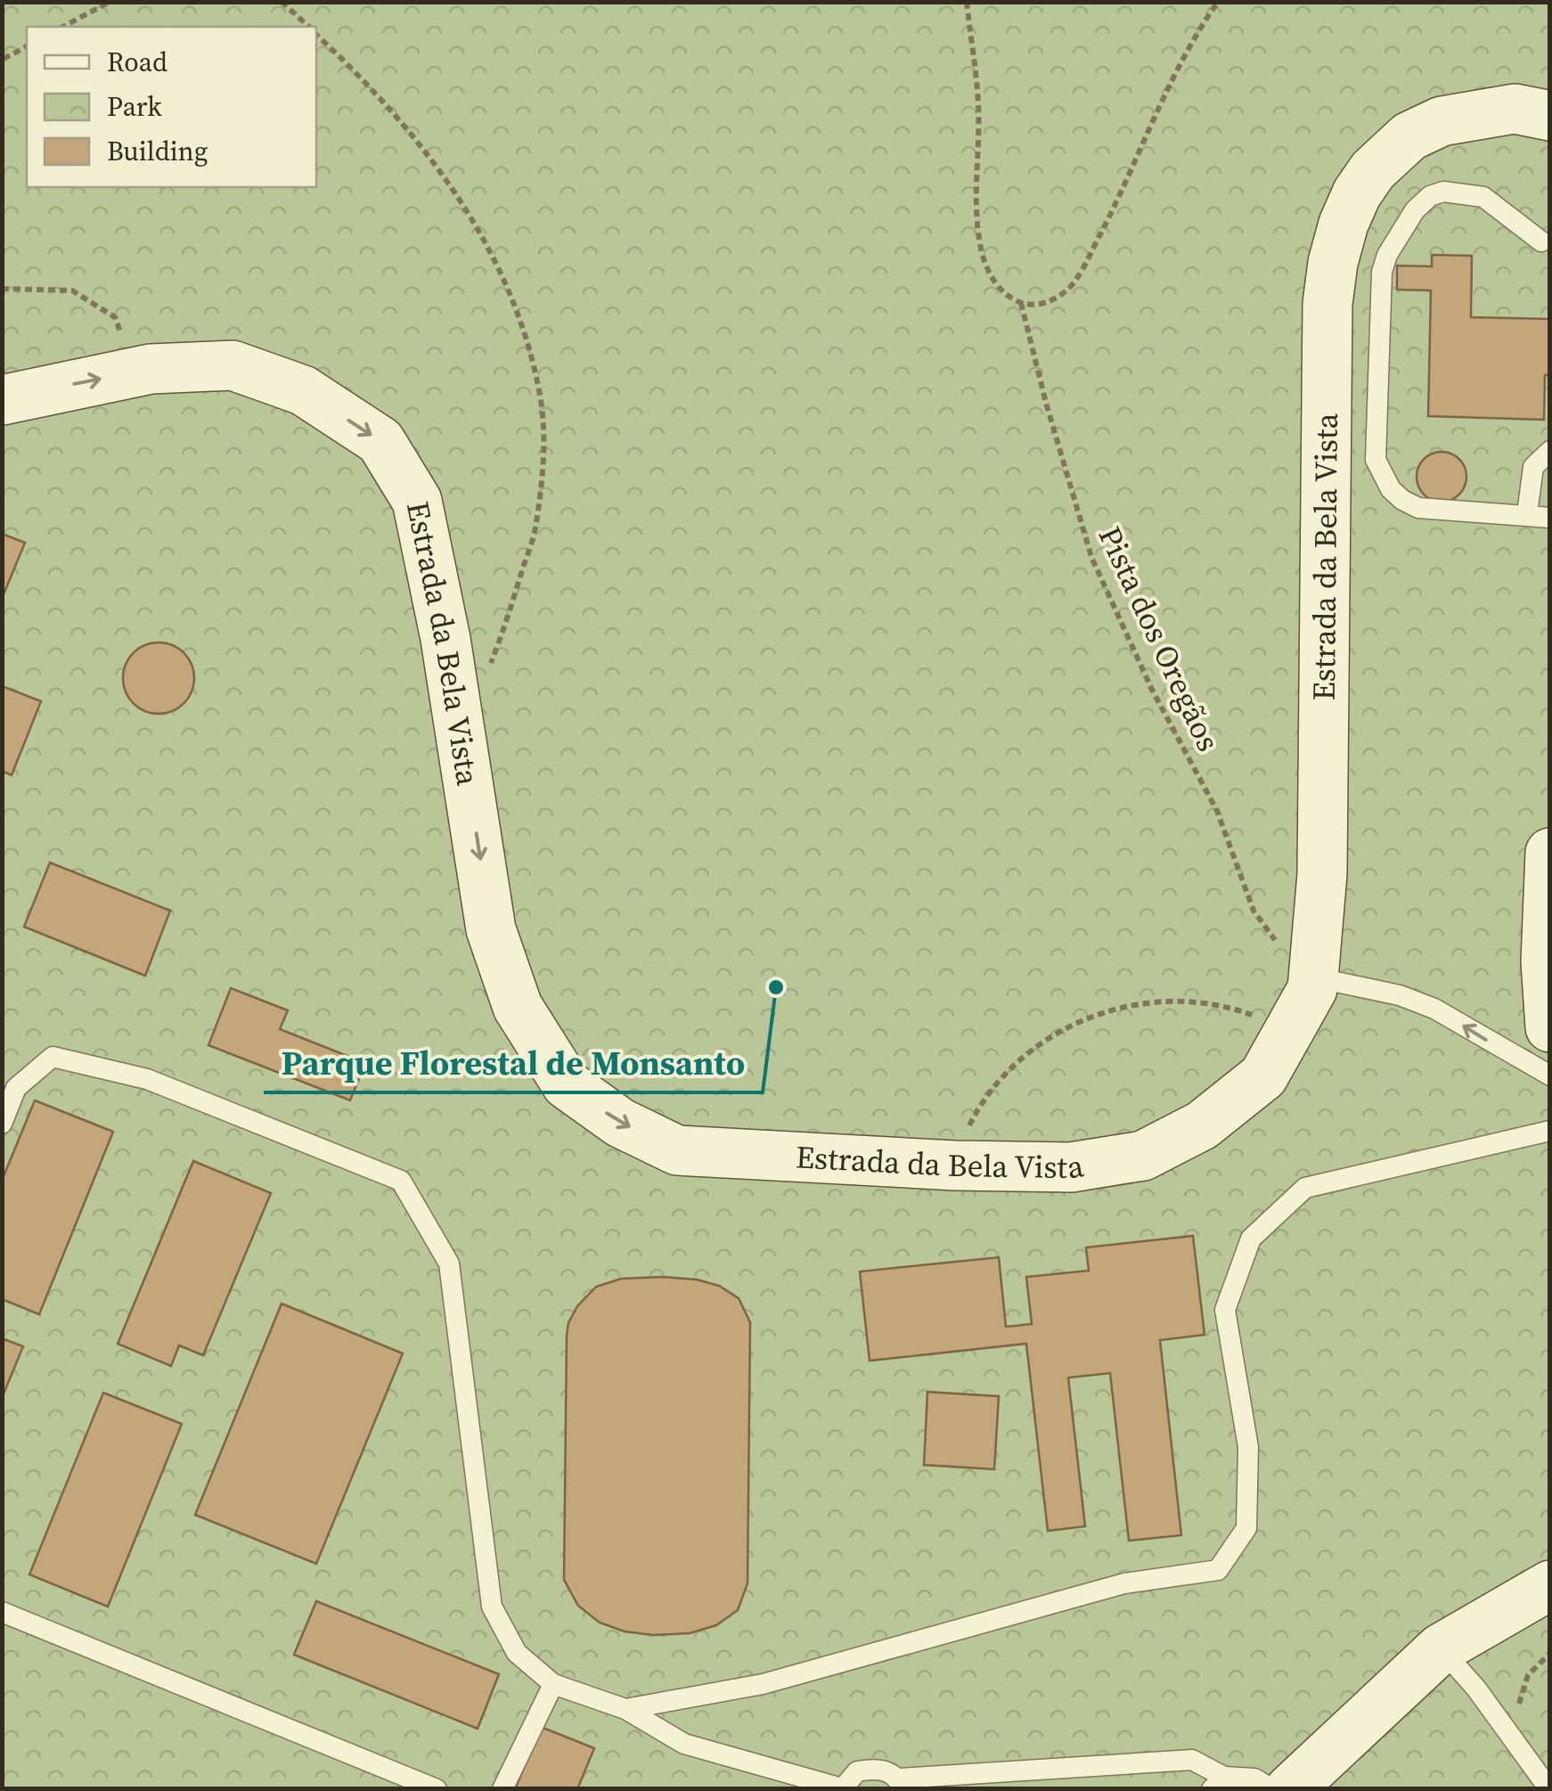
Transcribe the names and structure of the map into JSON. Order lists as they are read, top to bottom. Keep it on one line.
{"streets":{"street":["Estrada da Bela Vista"],"path":["Pista dos Oregãos"]},"crossings":[["Estrada da Bela Vista","Pista dos Oregãos"]],"places":["Parque Florestal de Monsanto"],"legend":["Road","Park","Building"]}
